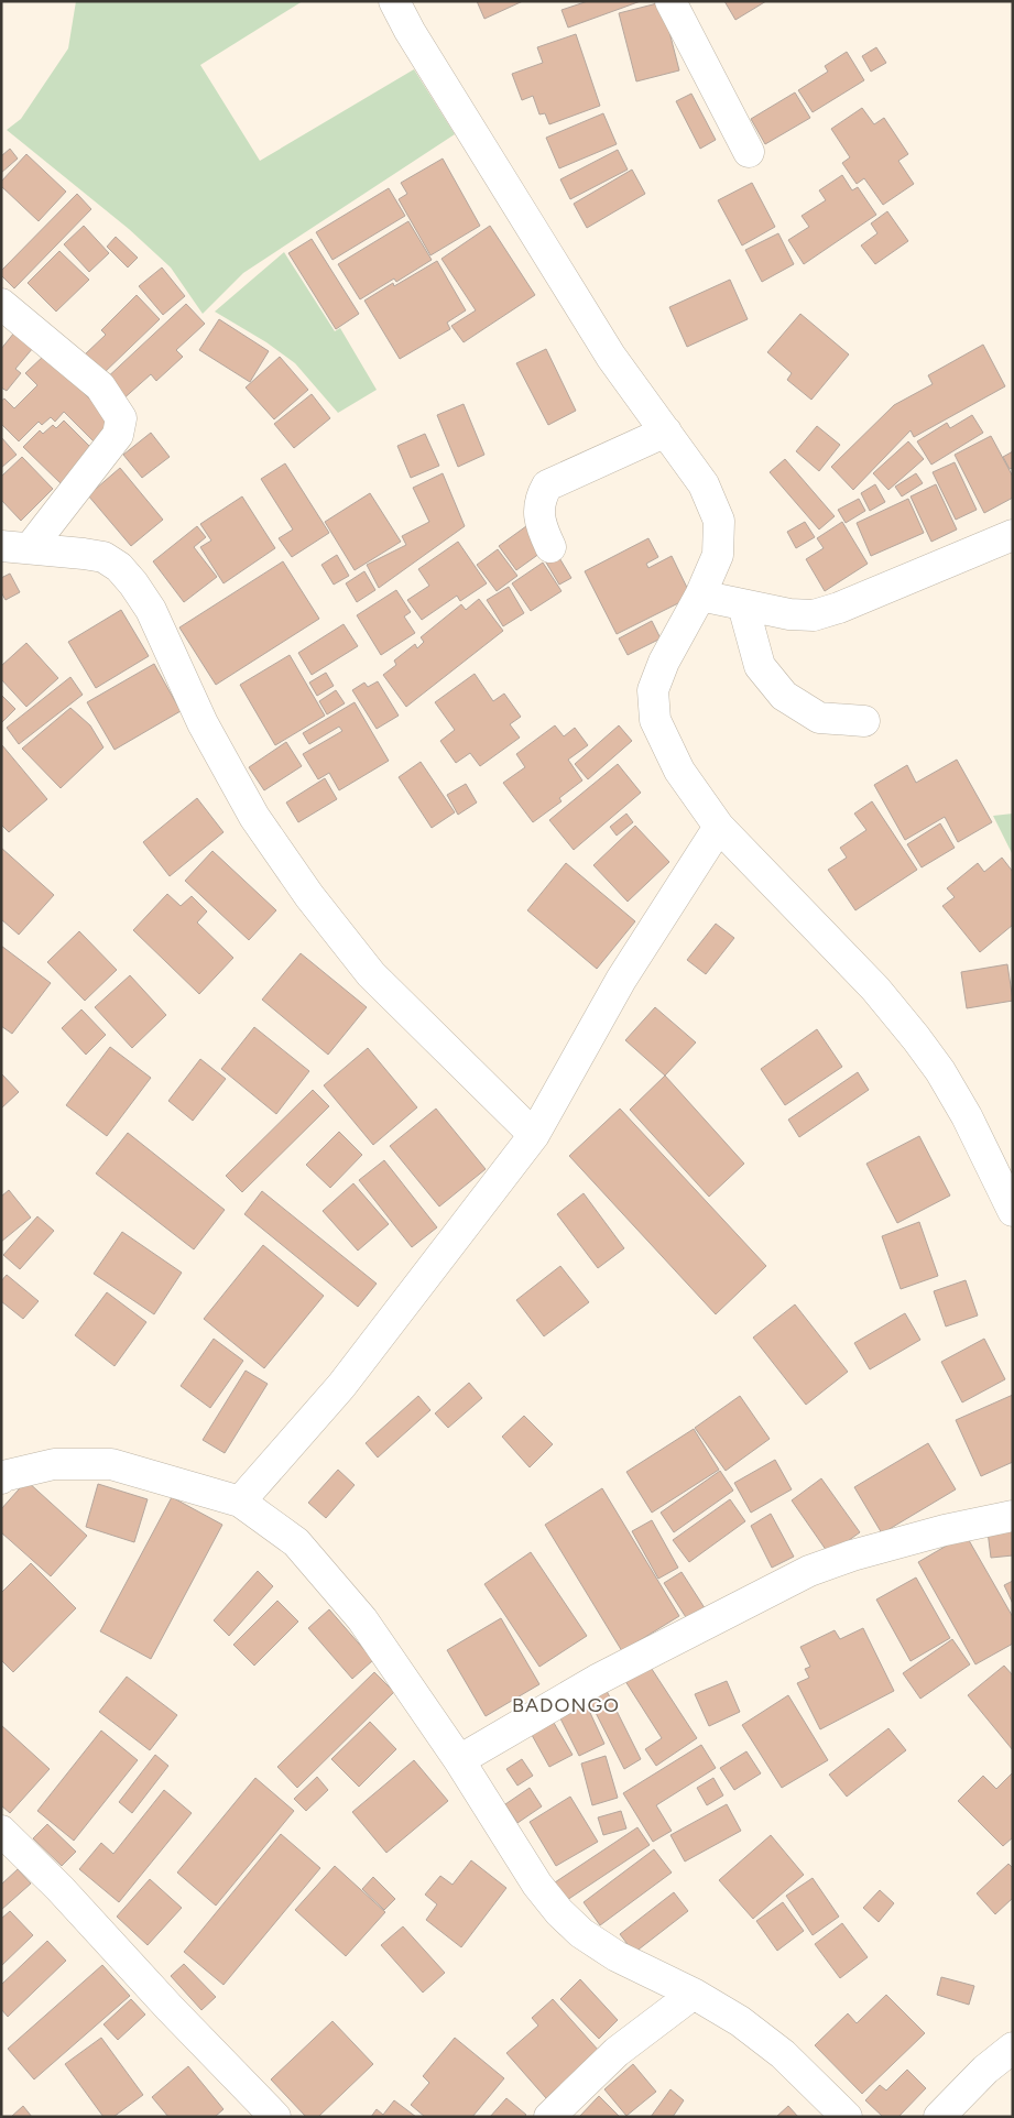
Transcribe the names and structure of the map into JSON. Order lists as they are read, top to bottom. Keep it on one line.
{"districts":["BADONGO"]}
